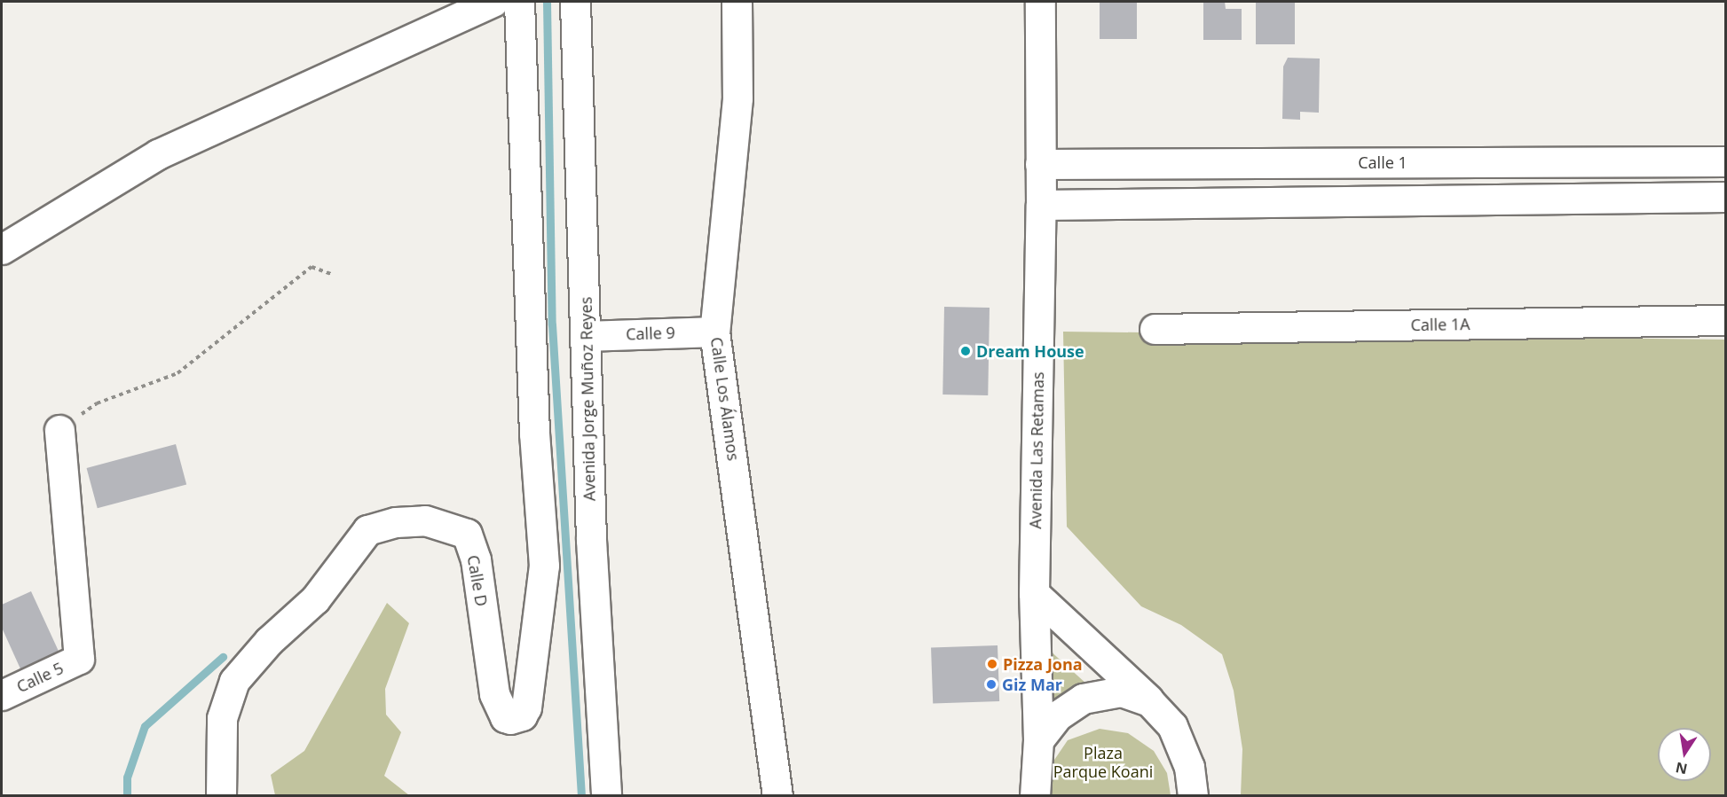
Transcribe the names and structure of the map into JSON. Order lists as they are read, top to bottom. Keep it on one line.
{"streets":{"street":["Calle 1","Calle 1A","Calle 9","Avenida Jorge Muñoz Reyes","Calle Los Álamos","Avenida Las Retamas","Calle D","Calle 5"]},"crossings":[["Calle 1","Avenida Las Retamas"],["Calle 9","Avenida Jorge Muñoz Reyes"],["Calle 9","Calle Los Álamos"]],"parks":["Plaza Parque Koani"],"places":["Dream House","Pizza Jona","Giz Mar"],"north":"bottom"}
